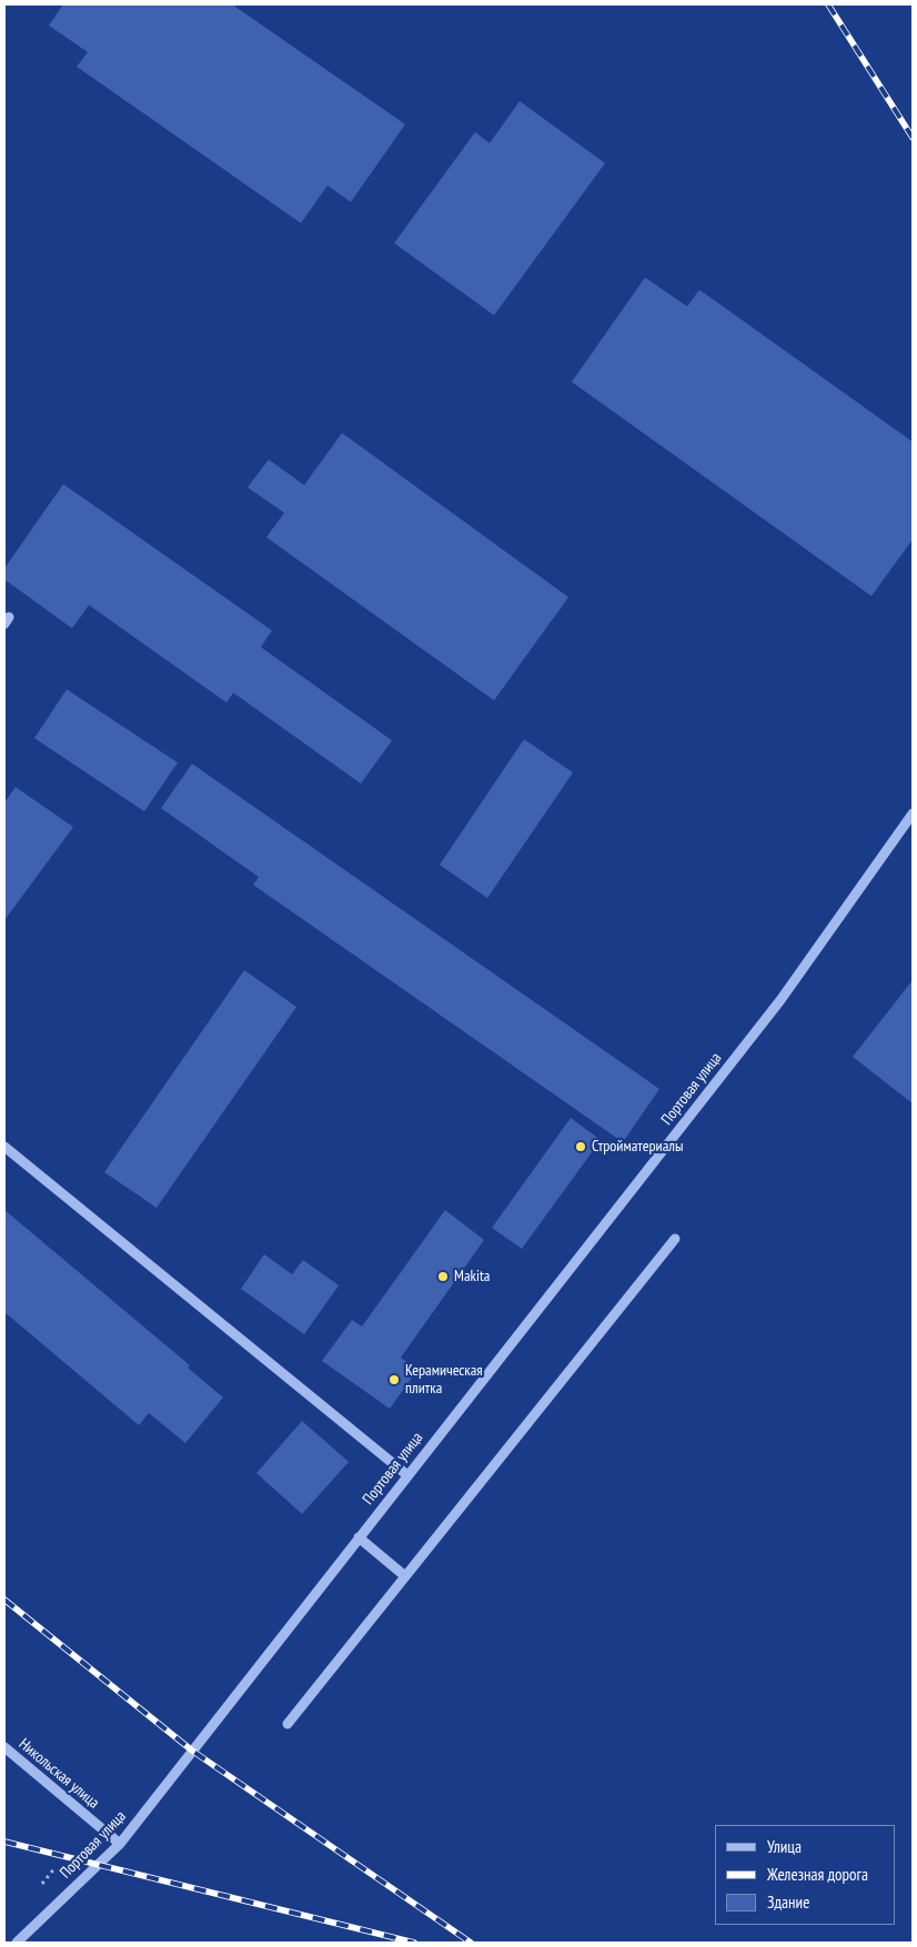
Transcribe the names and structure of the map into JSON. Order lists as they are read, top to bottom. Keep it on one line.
{"streets":{"street":["Портовая улица","Никольская улица"]},"crossings":[["Портовая улица","Никольская улица"]],"places":["Стройматериалы","Makita","Керамическая плитка"],"legend":["Улица","Железная дорога","Здание"]}
